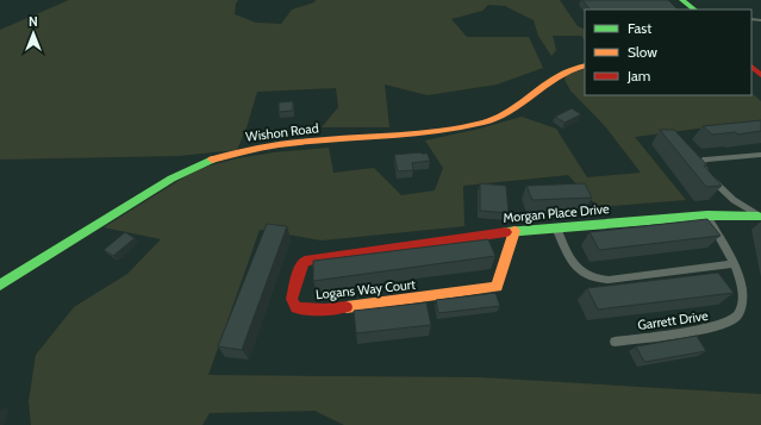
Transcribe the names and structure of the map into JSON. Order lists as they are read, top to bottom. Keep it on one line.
{"streets":{"street":["Wishon Road","Morgan Place Drive","Logans Way Court","Garrett Drive"]},"crossings":[["Morgan Place Drive","Logans Way Court"],["Morgan Place Drive","Garrett Drive"]],"legend":["Fast","Slow","Jam"],"north":"top"}
